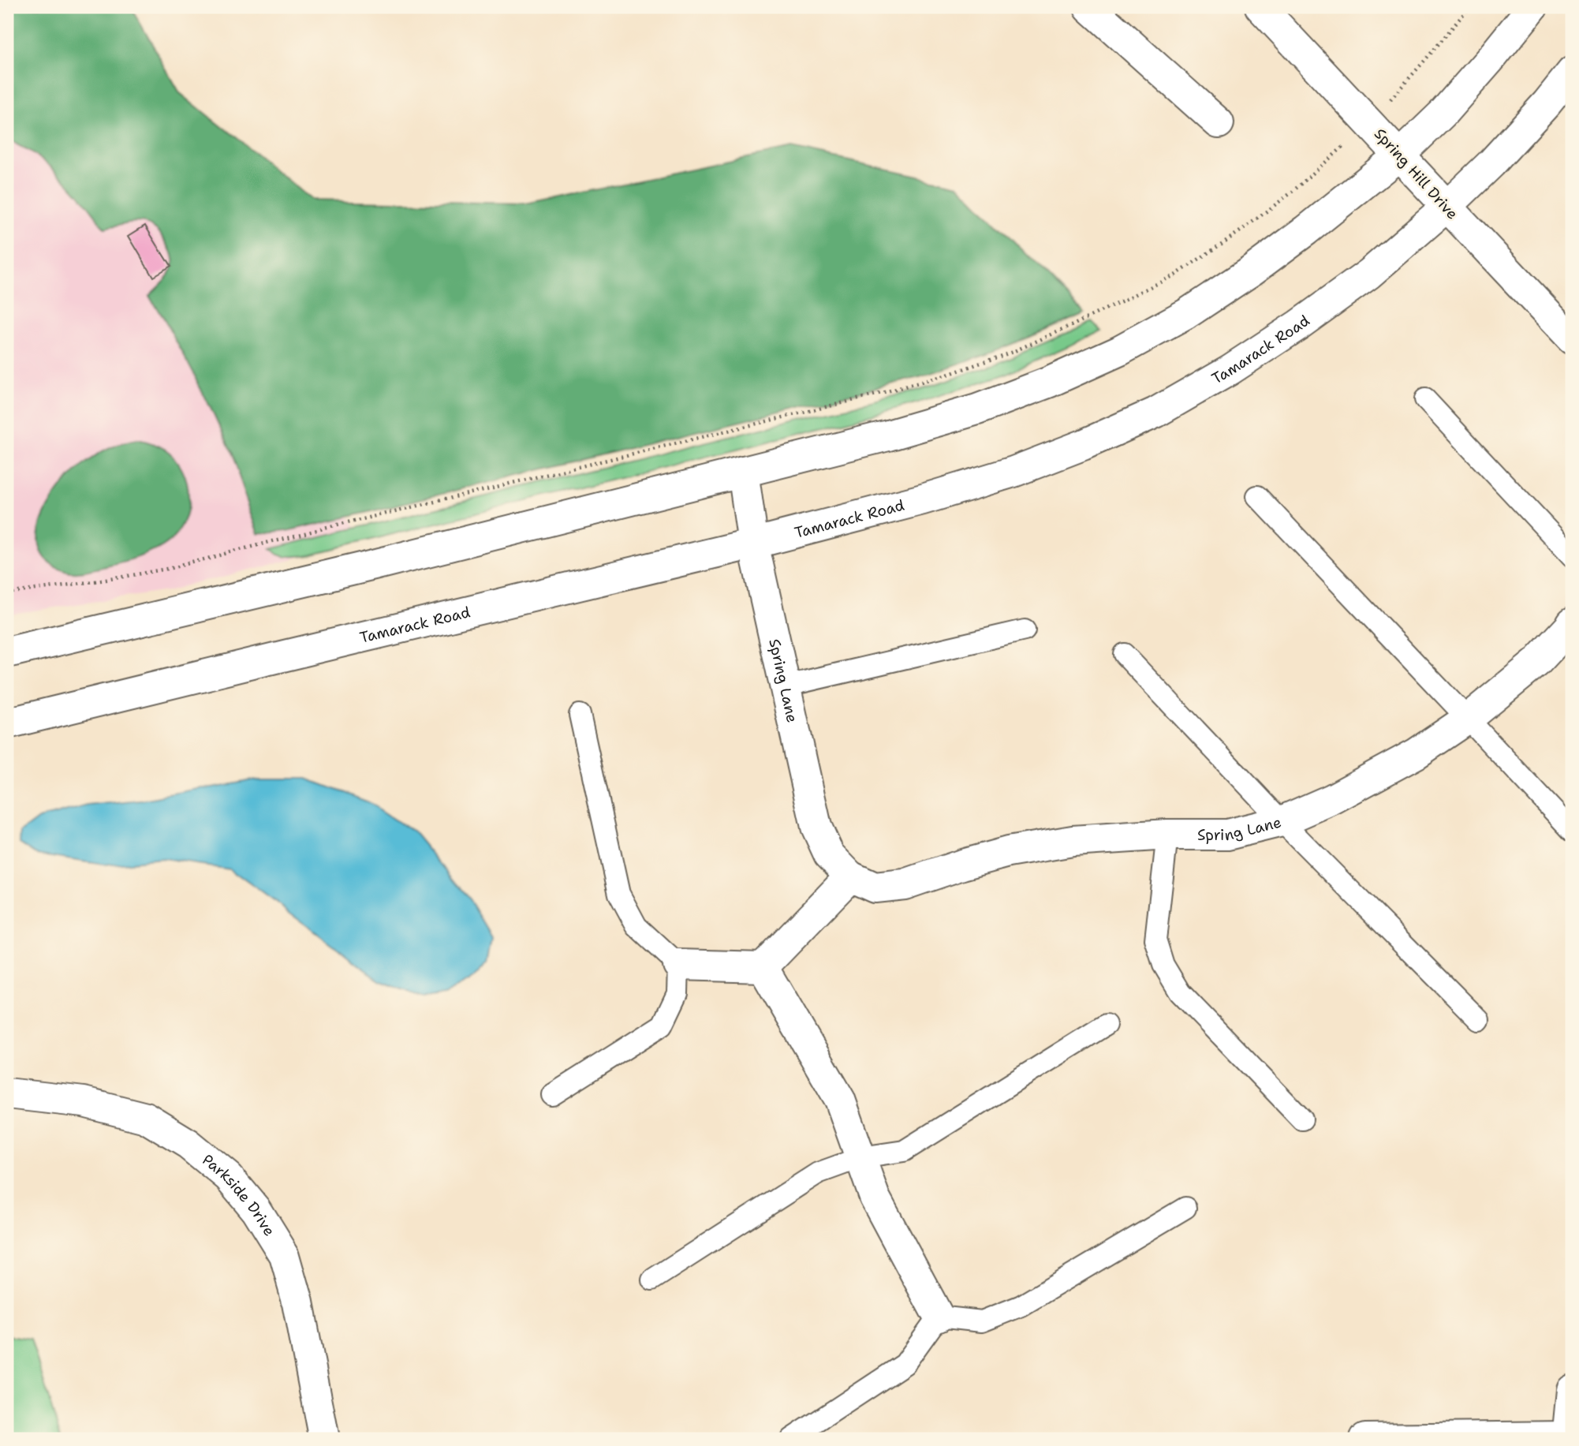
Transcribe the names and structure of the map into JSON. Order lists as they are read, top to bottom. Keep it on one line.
{"streets":{"street":["Spring Hill Drive","Tamarack Road","Spring Lane","Parkside Drive"]},"crossings":[["Spring Hill Drive","Tamarack Road"],["Tamarack Road","Spring Lane"]]}
